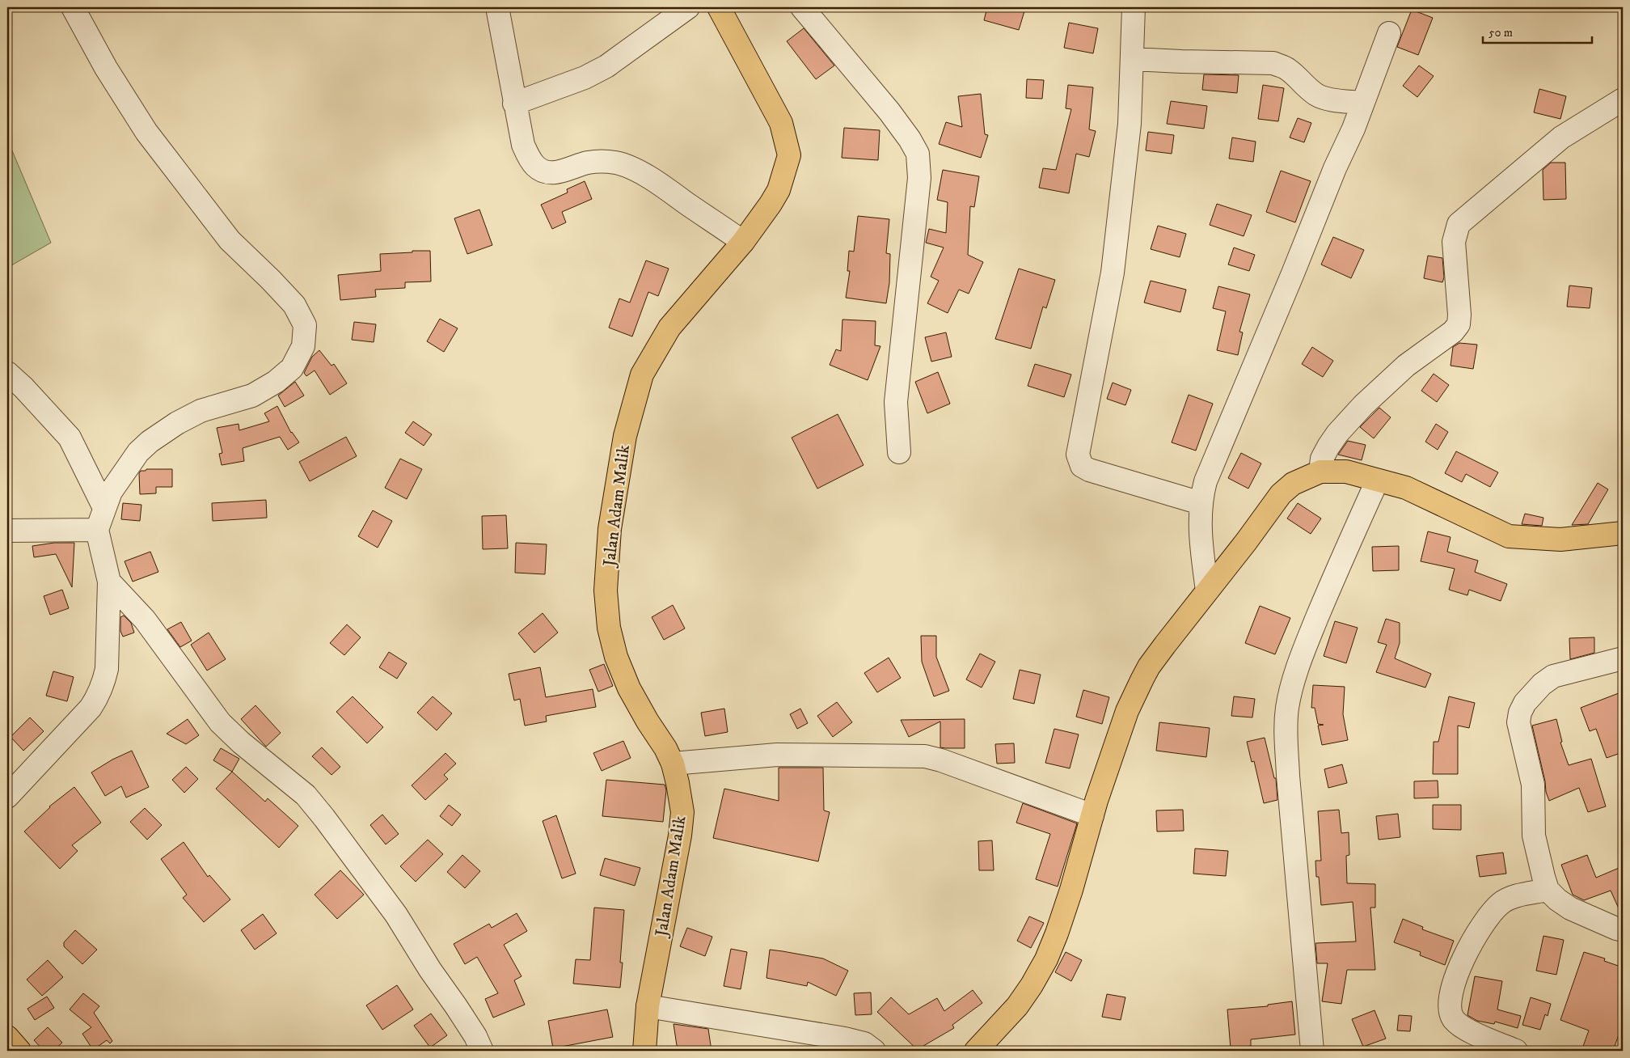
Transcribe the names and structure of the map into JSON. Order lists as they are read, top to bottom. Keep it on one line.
{"streets":{"main road":["Jalan Adam Malik"]},"scale_bar":"50 m"}
